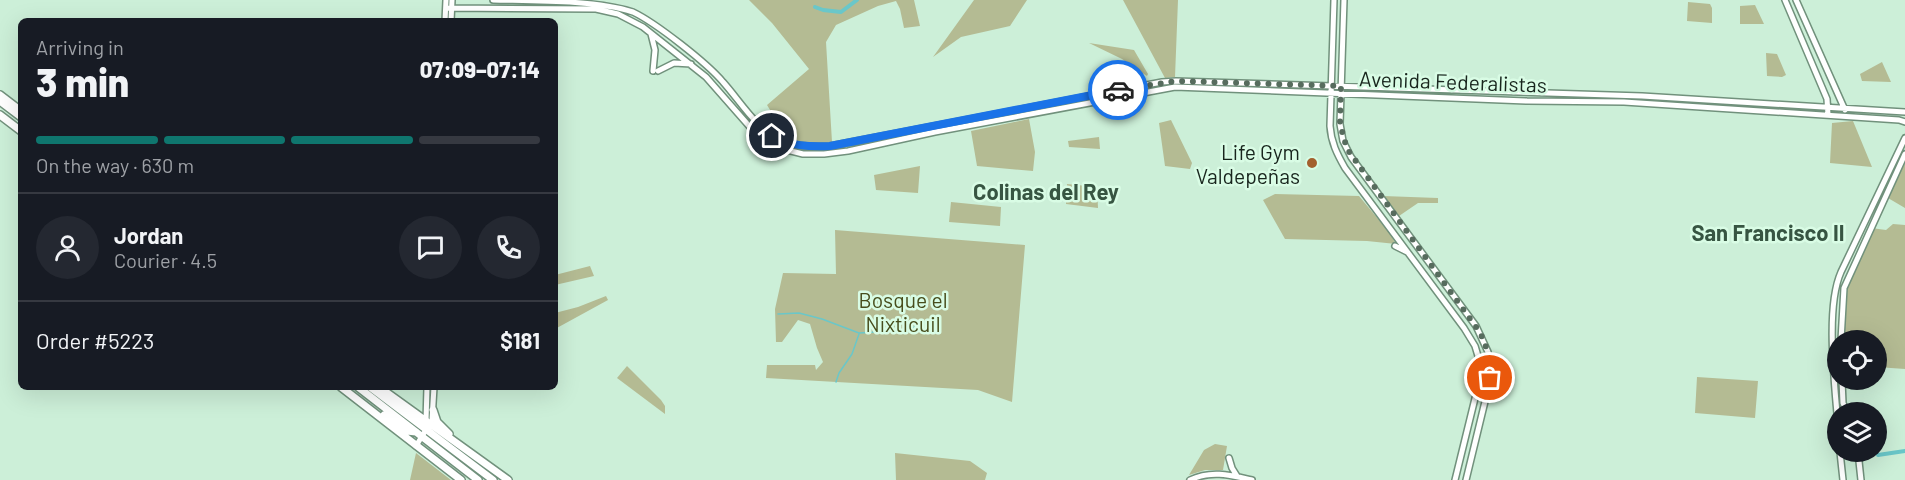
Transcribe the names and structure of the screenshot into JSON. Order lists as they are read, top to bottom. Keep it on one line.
{"streets":{"street":["Avenida Federalistas"]},"districts":["Colinas del Rey","San Francisco II"],"parks":["Bosque el Nixticuil"],"places":["Life Gym Valdepeñas"],"page":{"heading":["3 min","Arriving in","07:09–07:14"],"panel":["Jordan","Courier · 4.5","Order #5223","$181"],"bar":"On the way · 630 m"}}
